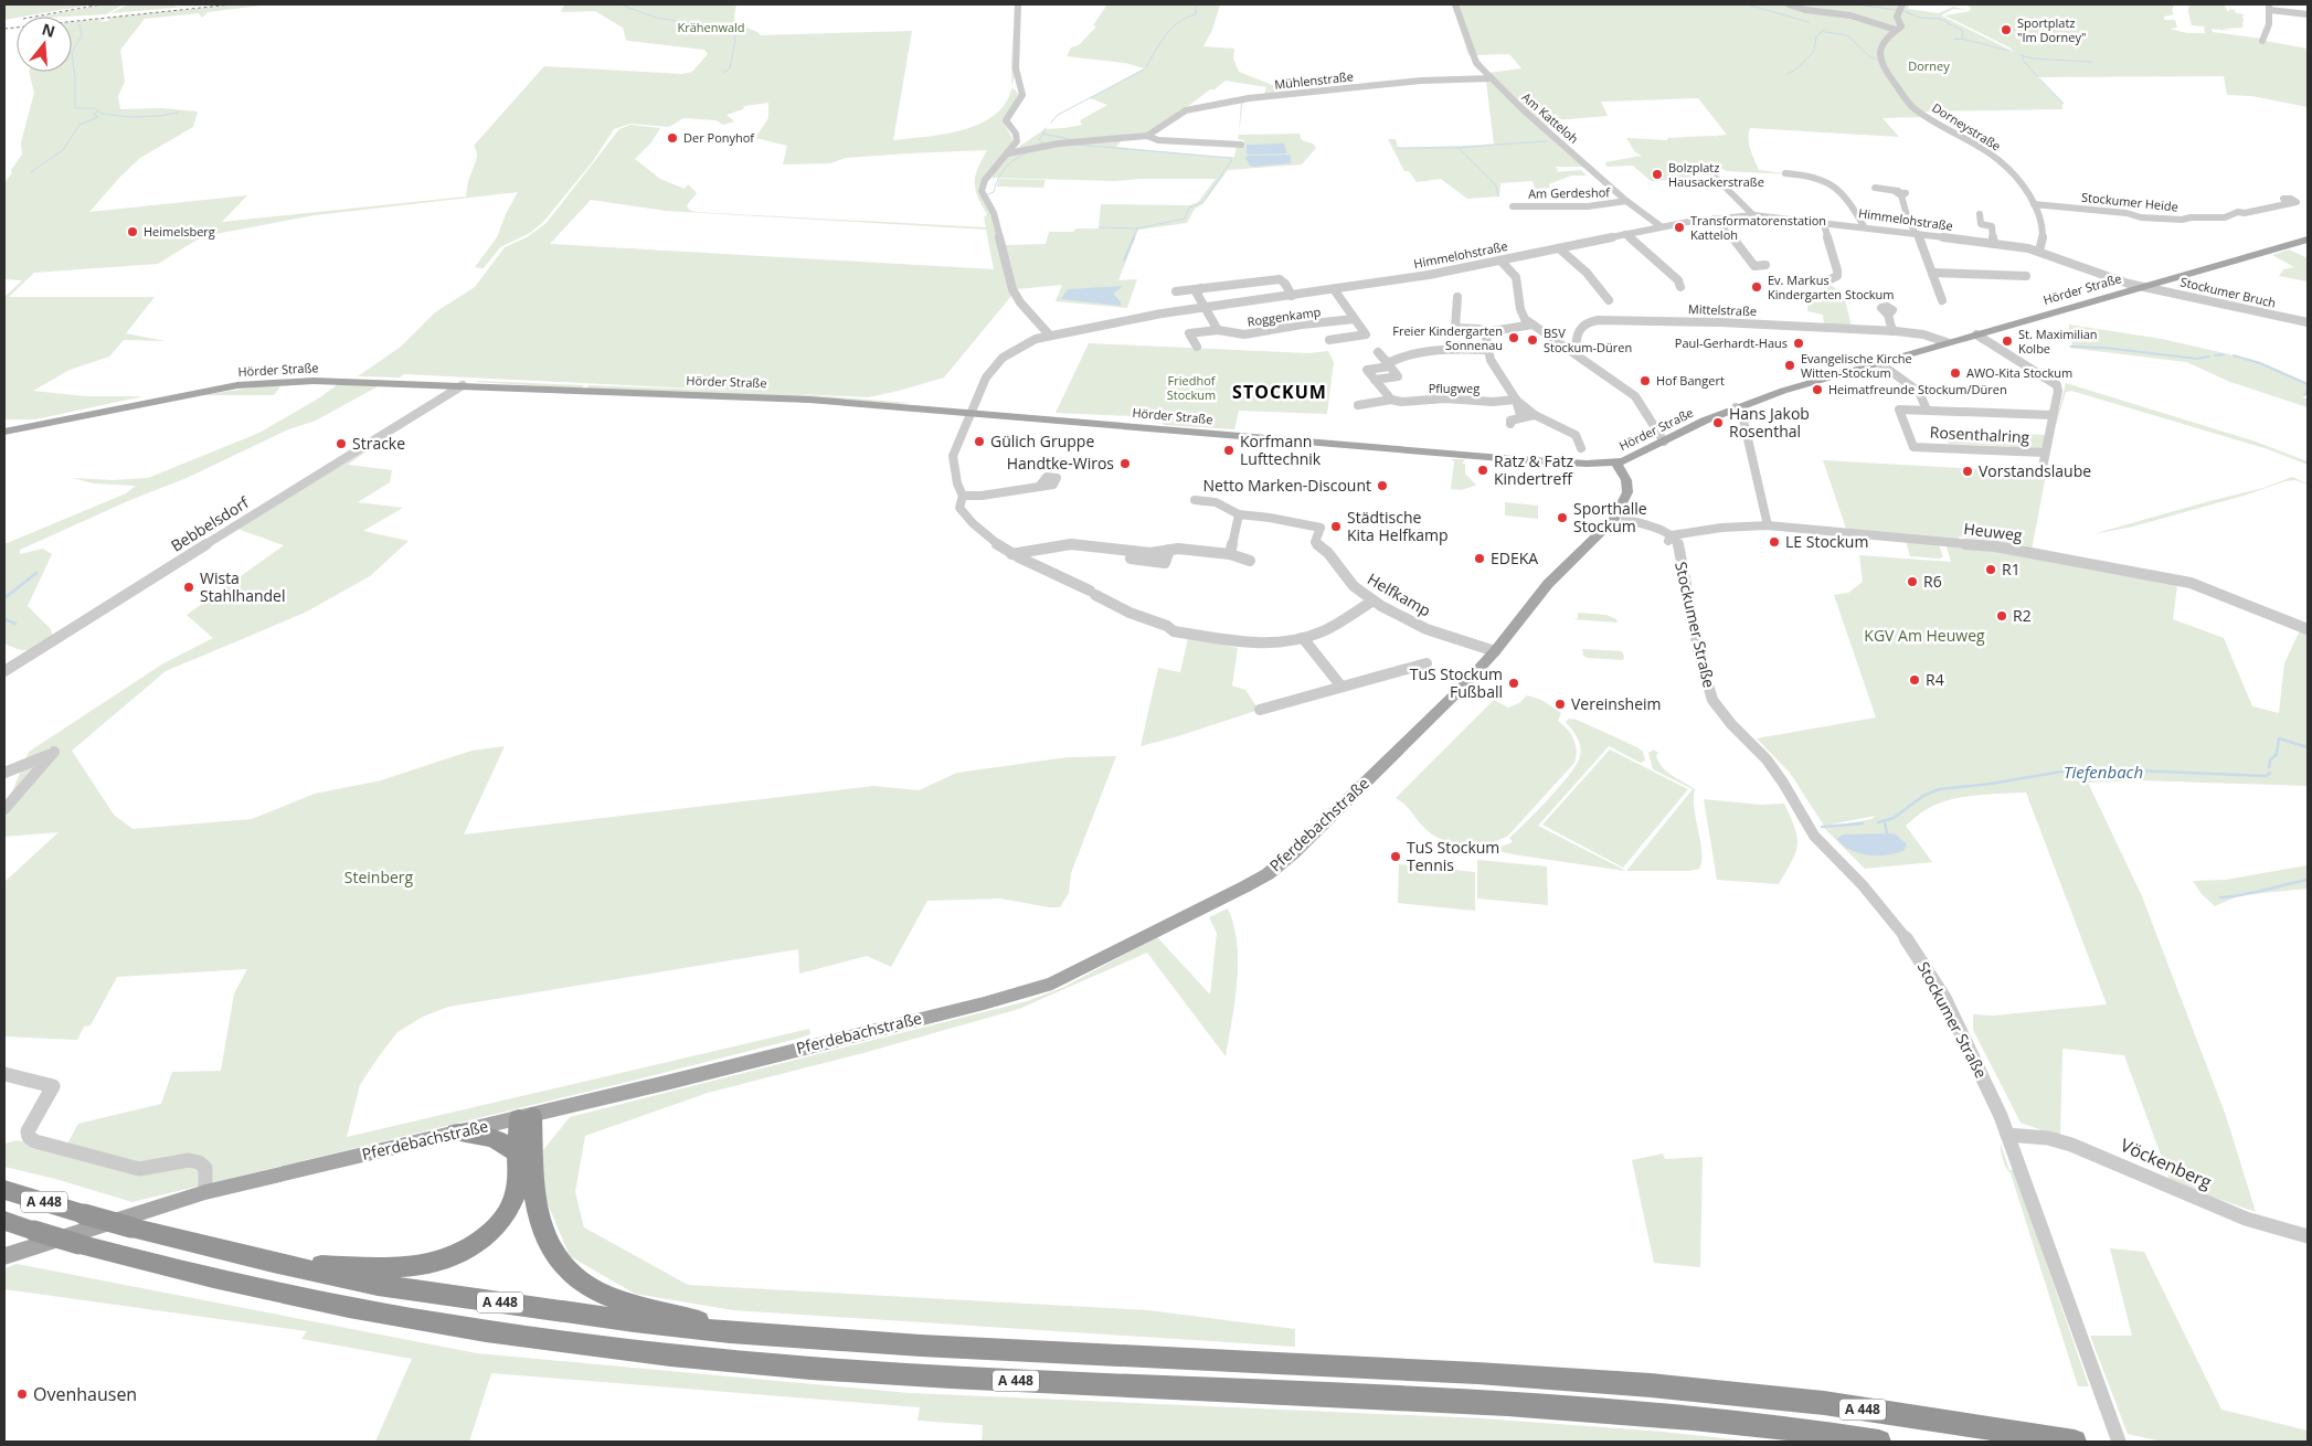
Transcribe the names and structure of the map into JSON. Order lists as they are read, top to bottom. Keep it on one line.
{"streets":{"highway":["A 448"],"main road":["Hörder Straße","Pferdebachstraße"],"street":["Mühlenstraße","Am Katteloh","Dorneystraße","Am Gerdeshof","Stockumer Heide","Himmelohstraße","Stockumer Bruch","Mittelstraße","Roggenkamp","Pflugweg","Rosenthalring","Bebbelsdorf","Heuweg","Helfkamp","Stockumer Straße","Vöckenberg"]},"crossings":[["Mühlenstraße","Am Katteloh"],["Am Katteloh","Am Gerdeshof"],["Am Katteloh","Himmelohstraße"],["Dorneystraße","Stockumer Heide"],["Dorneystraße","Himmelohstraße"],["Himmelohstraße","Hörder Straße"],["Himmelohstraße","Stockumer Bruch"],["Himmelohstraße","Roggenkamp"],["Hörder Straße","Stockumer Bruch"],["Hörder Straße","Mittelstraße"],["Hörder Straße","Rosenthalring"],["Hörder Straße","Bebbelsdorf"],["Hörder Straße","Pferdebachstraße"],["Heuweg","Stockumer Straße"],["Helfkamp","Pferdebachstraße"],["Stockumer Straße","Pferdebachstraße"],["Stockumer Straße","Vöckenberg"]],"districts":["STOCKUM"],"water":["Tiefenbach"],"parks":["Krähenwald","Dorney","Friedhof Stockum","KGV Am Heuweg","Steinberg"],"places":["Sportplatz \"Im Dorney\"","Der Ponyhof","Bolzplatz Hausackerstraße","Transformatorenstation Katteloh","Heimelsberg","Ev. Markus Kindergarten Stockum","Freier Kindergarten Sonnenau","BSV Stockum-Düren","St. Maximilian Kolbe","Paul-Gerhardt-Haus","Evangelische Kirche Witten-Stockum","AWO-Kita Stockum","Hof Bangert","Heimatfreunde Stockum/Düren","Hans Jakob Rosenthal","Gülich Gruppe","Stracke","Korfmann Lufttechnik","Handtke-Wiros","Ratz & Fatz Kindertreff","Vorstandslaube","Netto Marken-Discount","Sporthalle Stockum","Städtische Kita Helfkamp","LE Stockum","EDEKA","R1","R6","Wista Stahlhandel","R2","R4","TuS Stockum Fußball","Vereinsheim","TuS Stockum Tennis","Ovenhausen"],"north":"top"}
